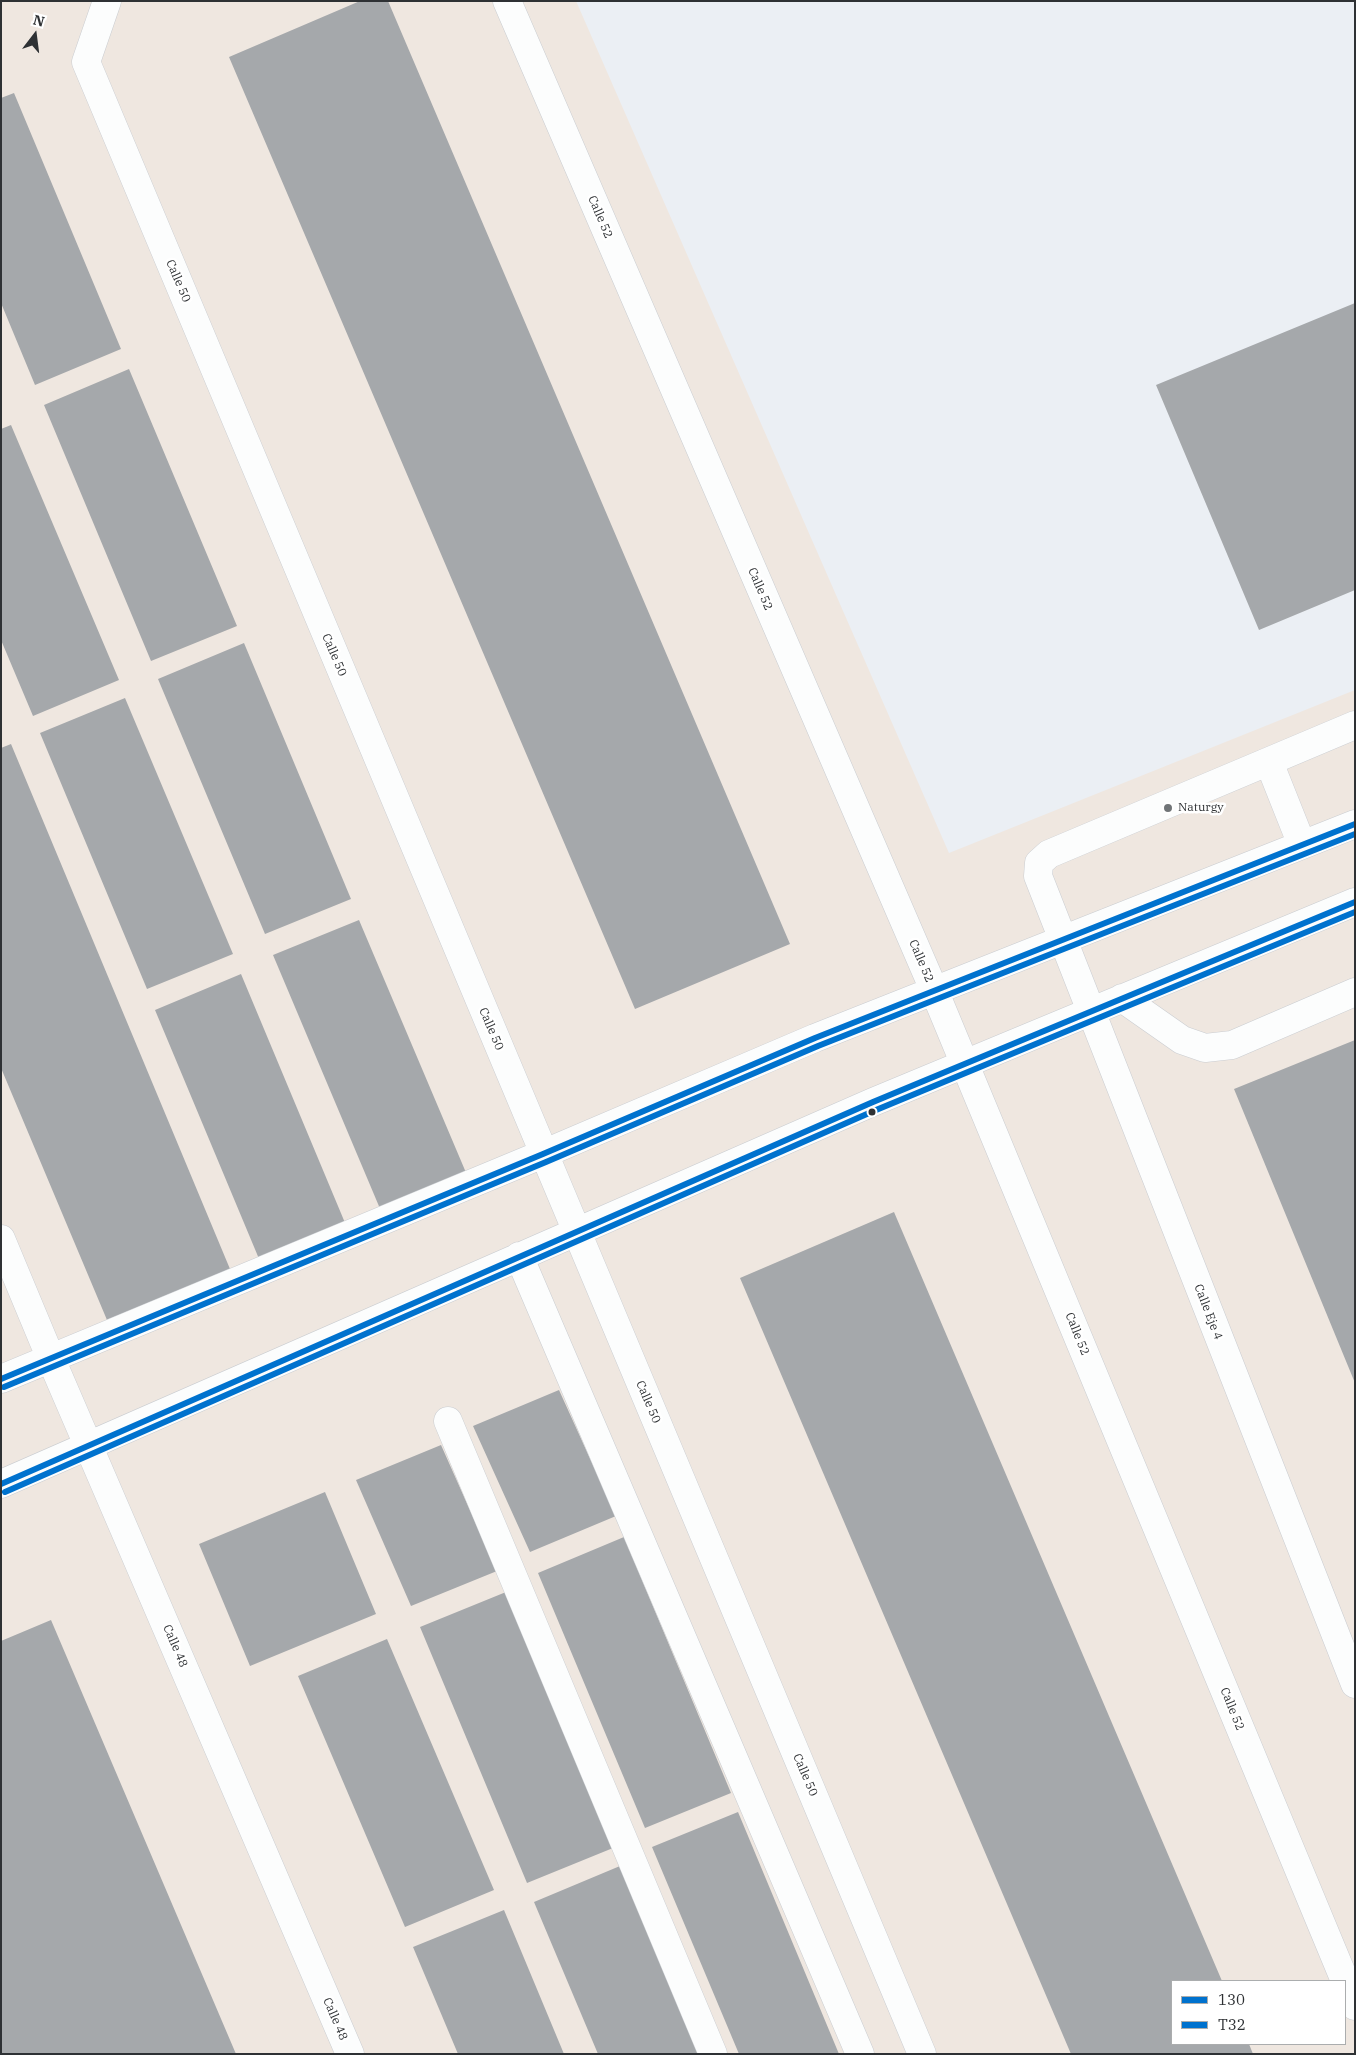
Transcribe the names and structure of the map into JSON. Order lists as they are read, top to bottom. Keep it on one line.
{"streets":{"street":["Calle 52","Calle 50","Calle Eje 4","Calle 48"]},"places":["Naturgy"],"lines":["transit line 130","transit line T32"],"legend":["130","T32"],"north":"top"}
